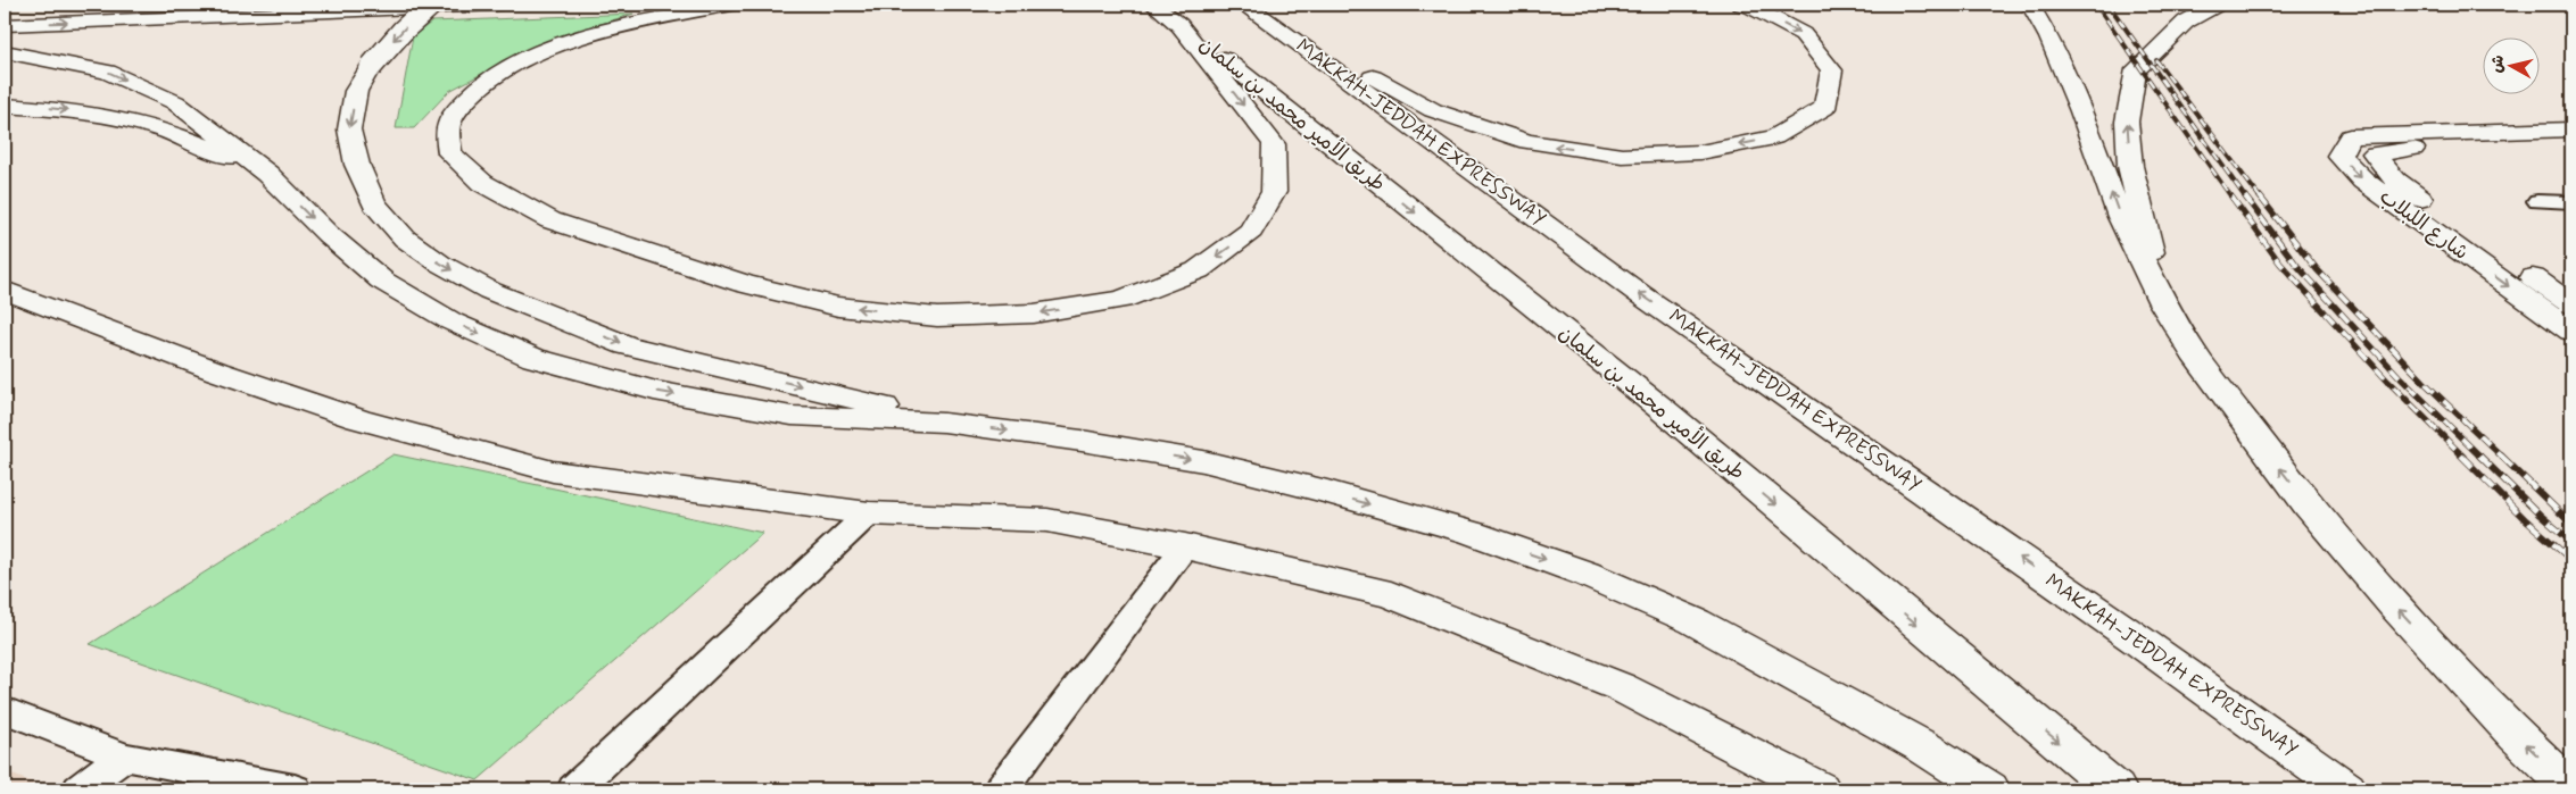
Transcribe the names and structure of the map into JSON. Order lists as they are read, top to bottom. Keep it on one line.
{"streets":{"main road":["طريق الأمير محمد بن سلمان","MAKKAH-JEDDAH EXPRESSWAY","شارع اللبلاب"]},"north":"left"}
